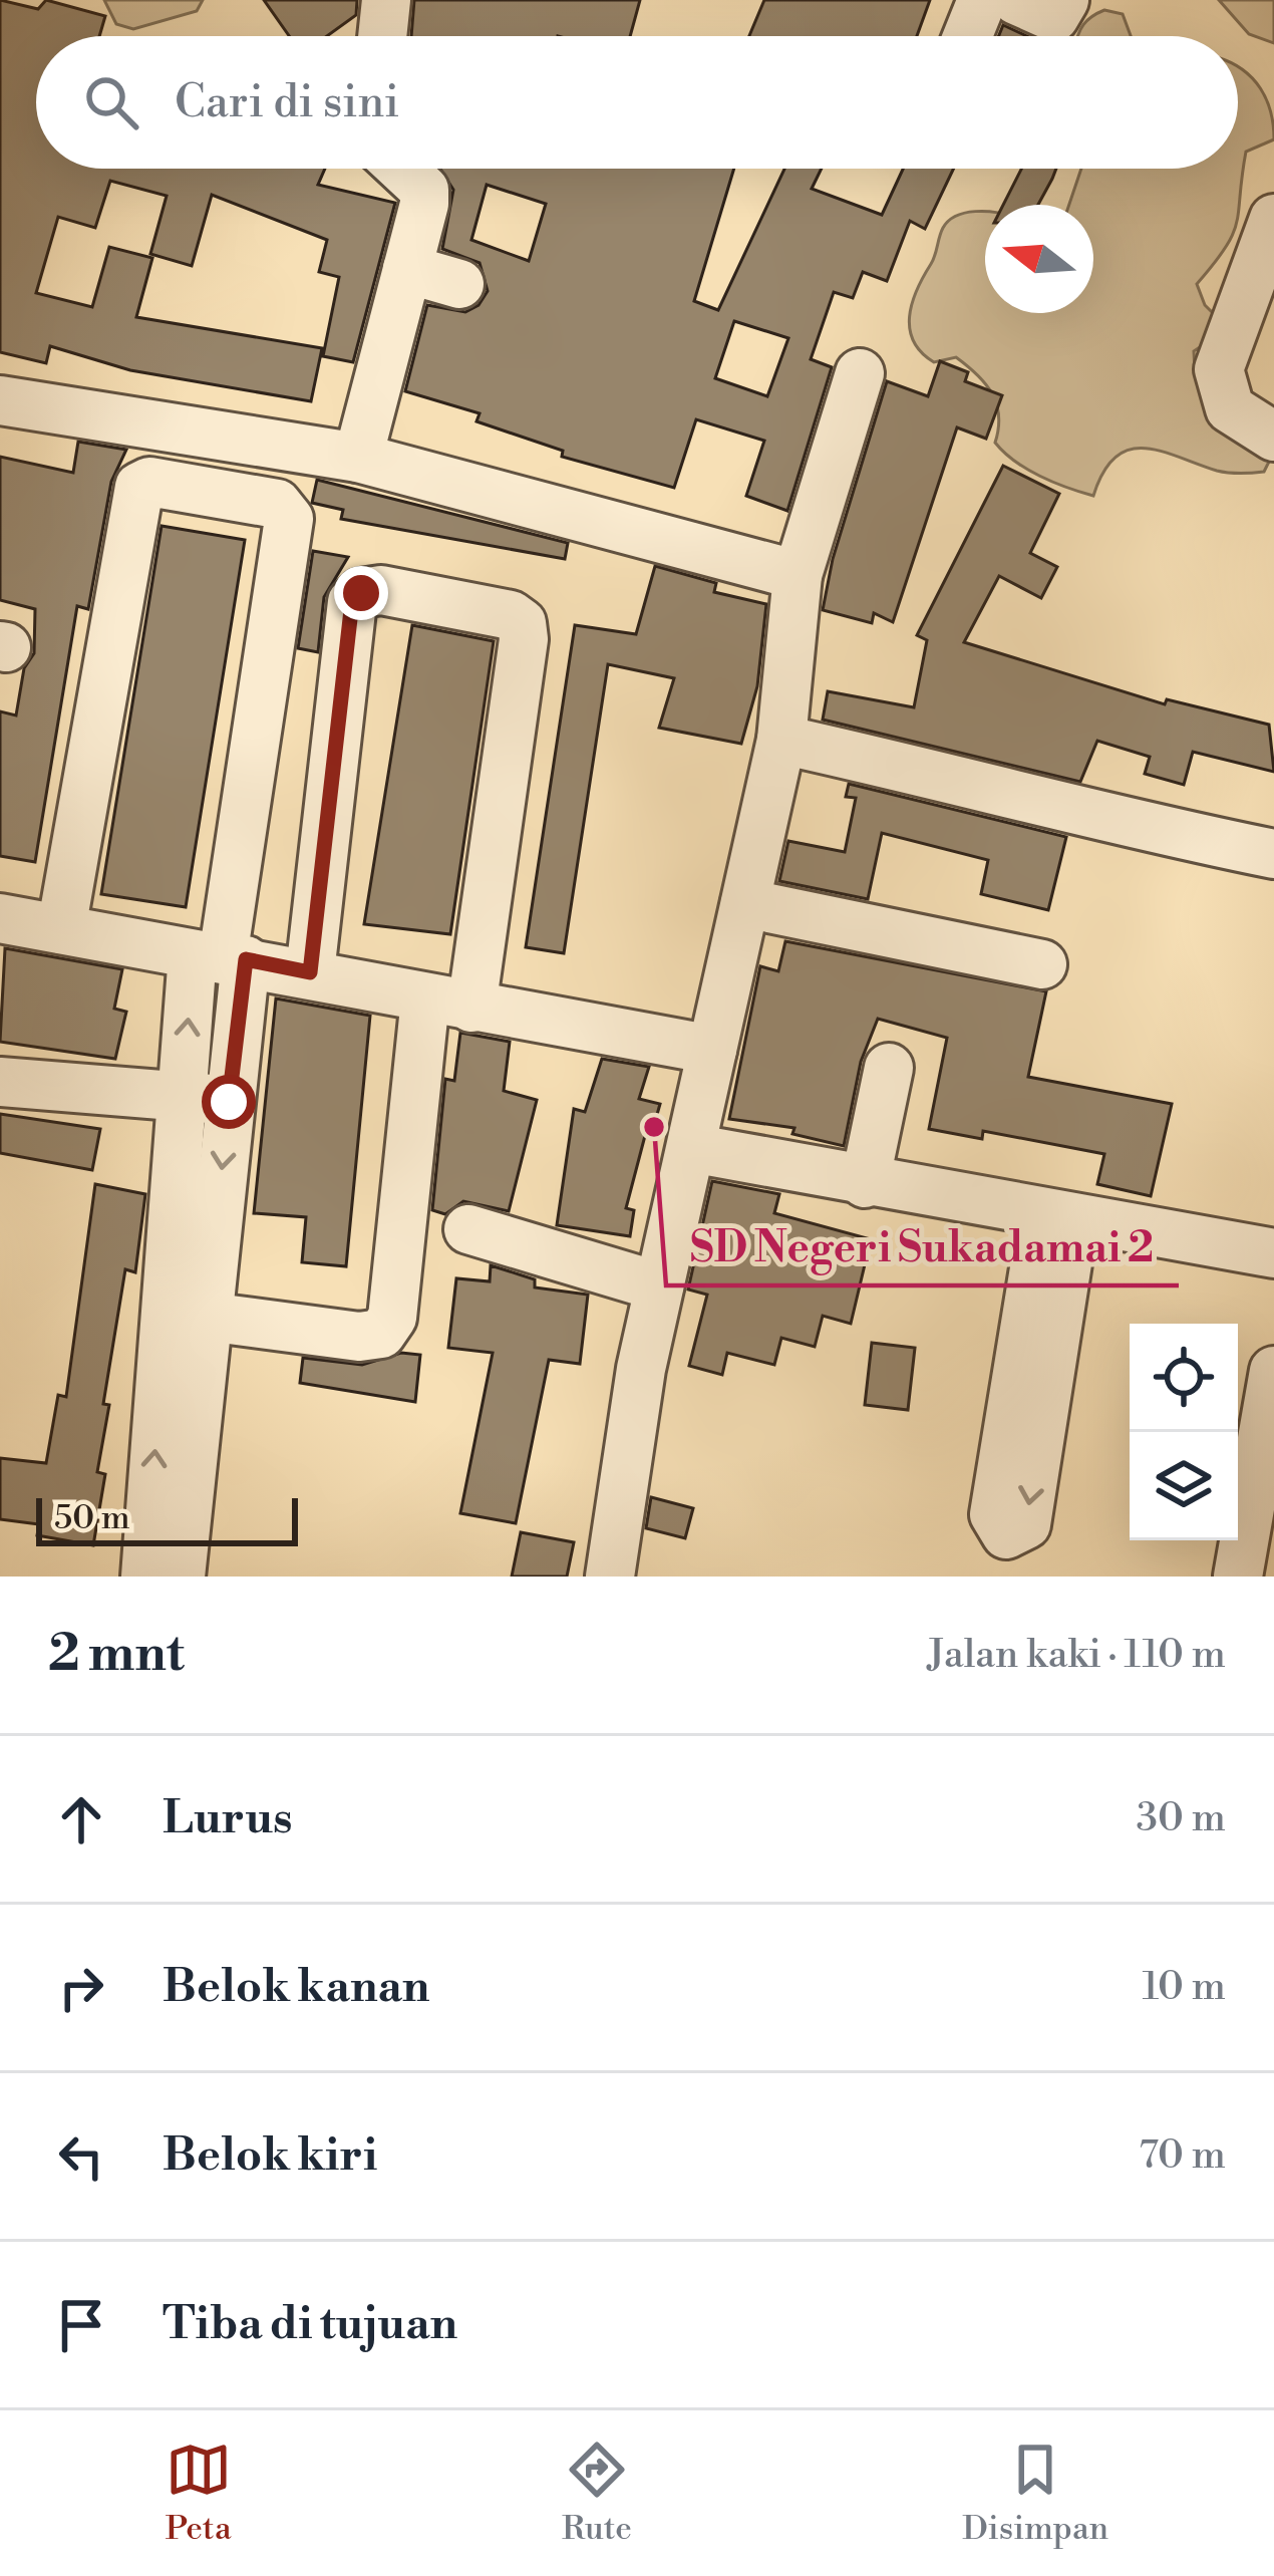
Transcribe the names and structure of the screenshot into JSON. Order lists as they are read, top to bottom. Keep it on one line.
{"places":["SD Negeri Sukadamai 2"],"scale_bar":"50 m","north":"left","page":{"search":"Cari di sini","scale":"50 m","heading":["2 mnt","Jalan kaki · 110 m"],"list":[["Lurus","30 m"],["Belok kanan","10 m"],["Belok kiri","70 m"],"Tiba di tujuan"],"nav":["Peta","Rute","Disimpan"]}}
